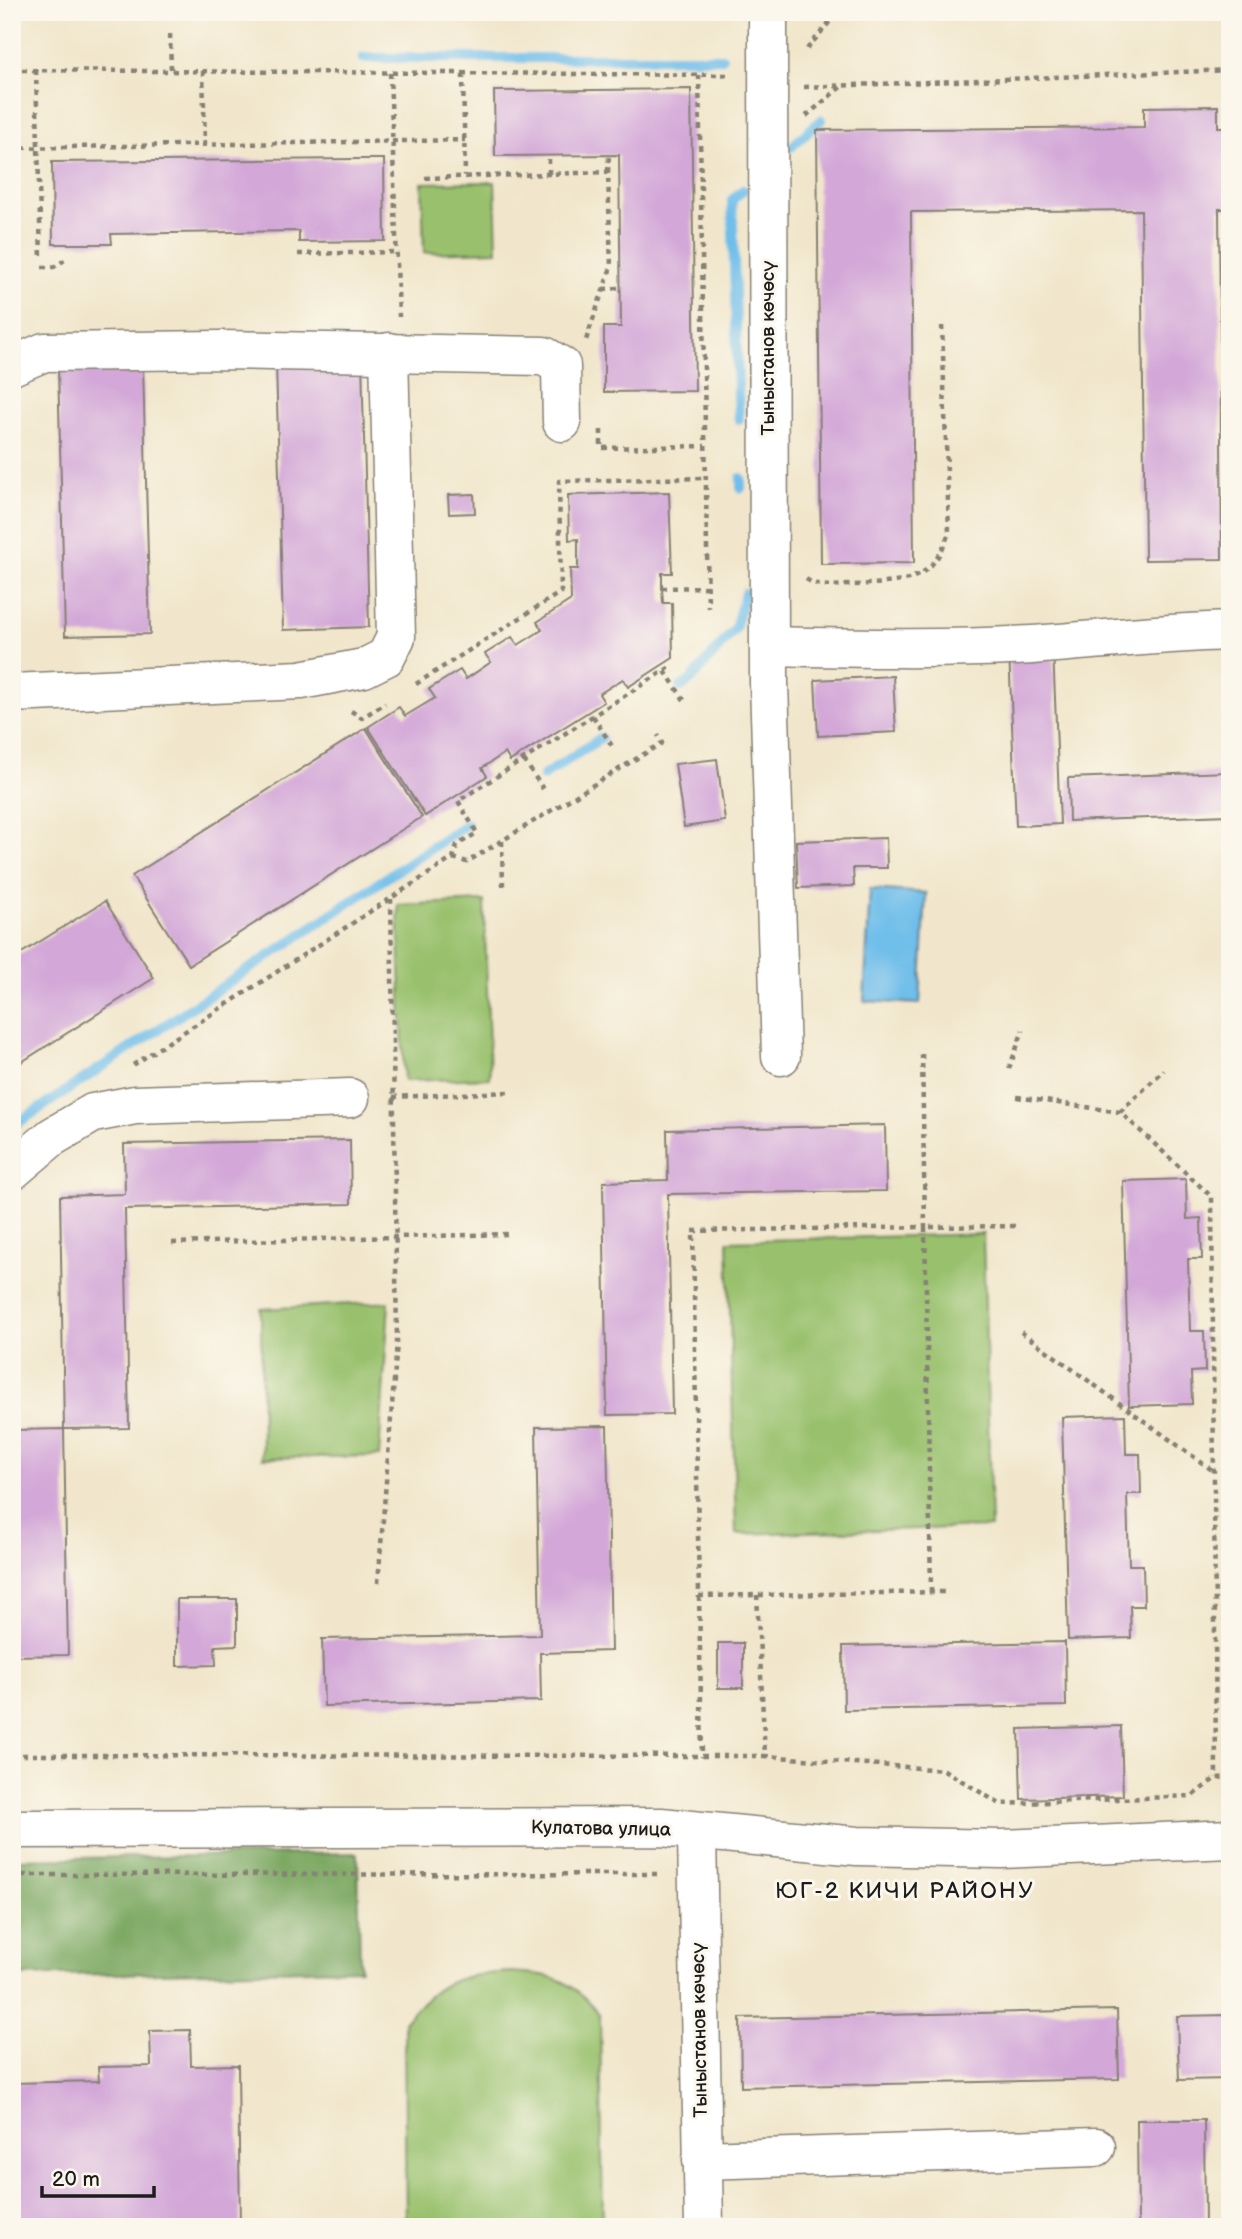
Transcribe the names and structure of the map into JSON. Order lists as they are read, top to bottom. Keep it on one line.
{"streets":{"street":["Тыныстанов көчөсү","Кулатова улица"]},"crossings":[["Тыныстанов көчөсү","Кулатова улица"]],"districts":["ЮГ-2 КИЧИ РАЙОНУ"],"scale_bar":"20 m"}
